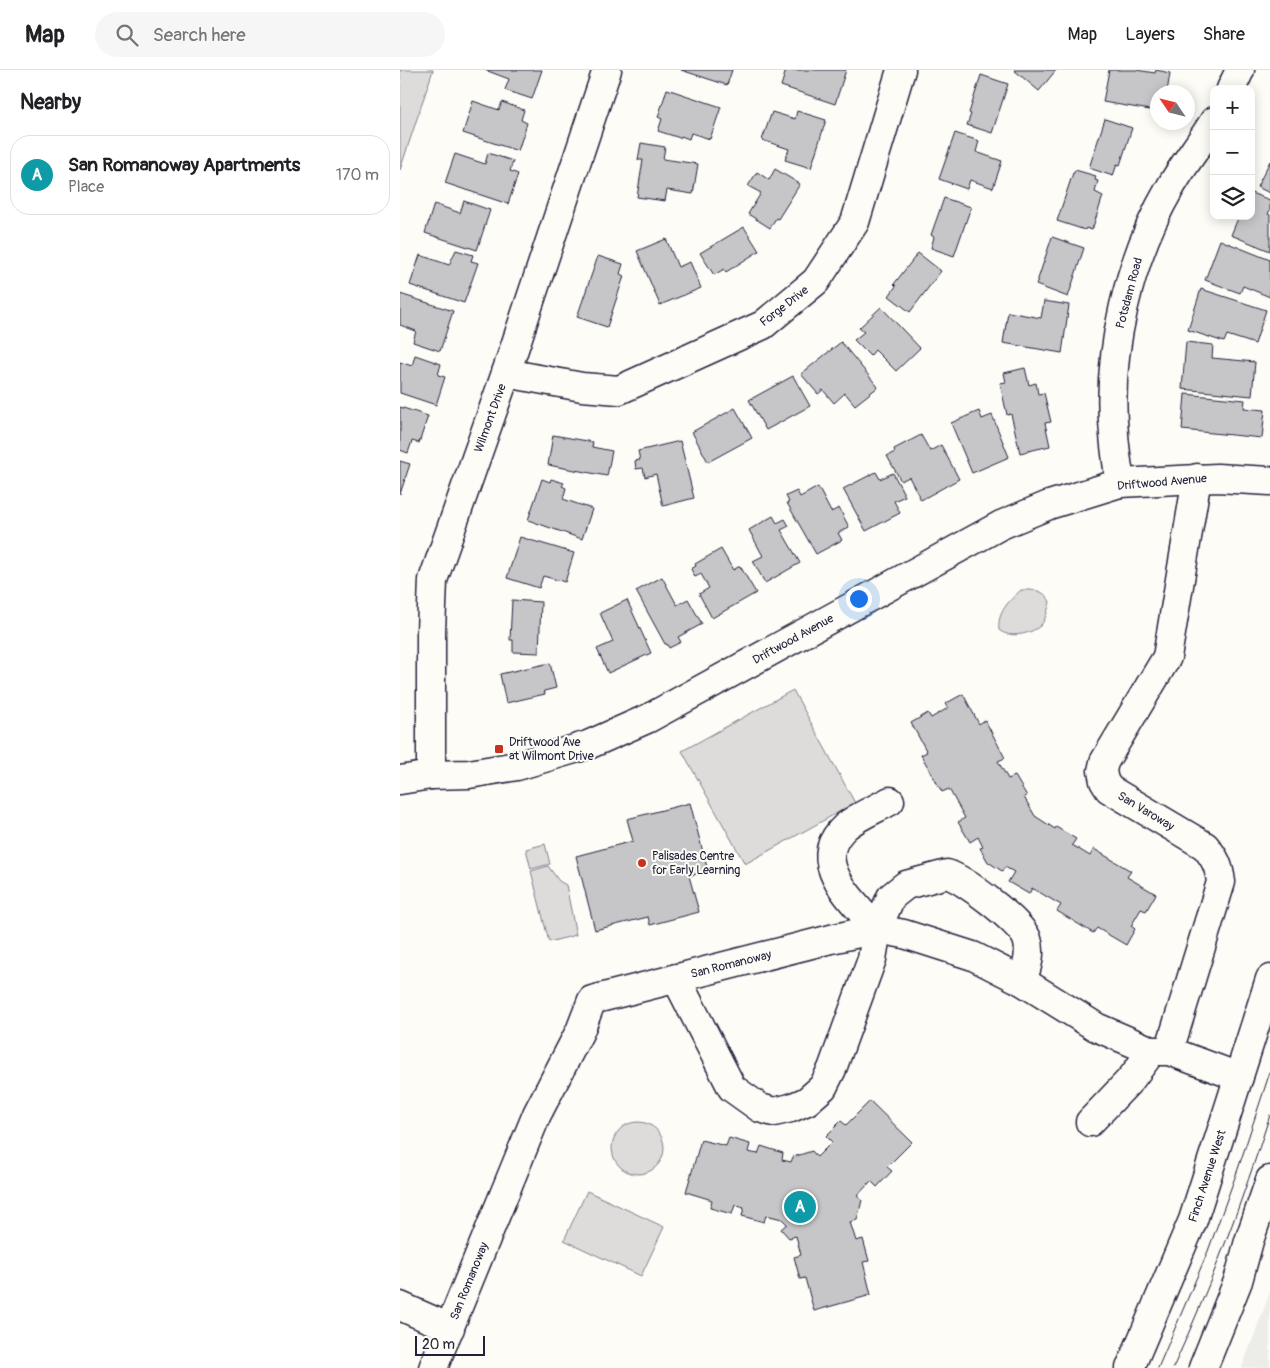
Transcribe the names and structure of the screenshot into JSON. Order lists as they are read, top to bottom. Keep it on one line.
{"streets":{"street":["Potsdam Road","Forge Drive","Wilmont Drive","Driftwood Avenue","San Varoway","San Romanoway","Finch Avenue West"]},"crossings":[["Potsdam Road","Driftwood Avenue"],["Forge Drive","Wilmont Drive"],["Wilmont Drive","Driftwood Avenue"],["Driftwood Avenue","San Varoway"],["San Varoway","San Romanoway"],["San Romanoway","Finch Avenue West"]],"places":{"transit":["Driftwood Ave at Wilmont Drive"],"other":["Palisades Centre for Early Learning"]},"scale_bar":"20 m","north":"top left","page":{"header":"Map","search":"Search here","nav":["Map","Layers","Share"],"heading":"Nearby","map_buttons":["+","−"],"list":[{"mark":"A","name":"San Romanoway Apartments","note":"Place","value":"170 m"}],"pins":"A","scale":"20 m"}}
